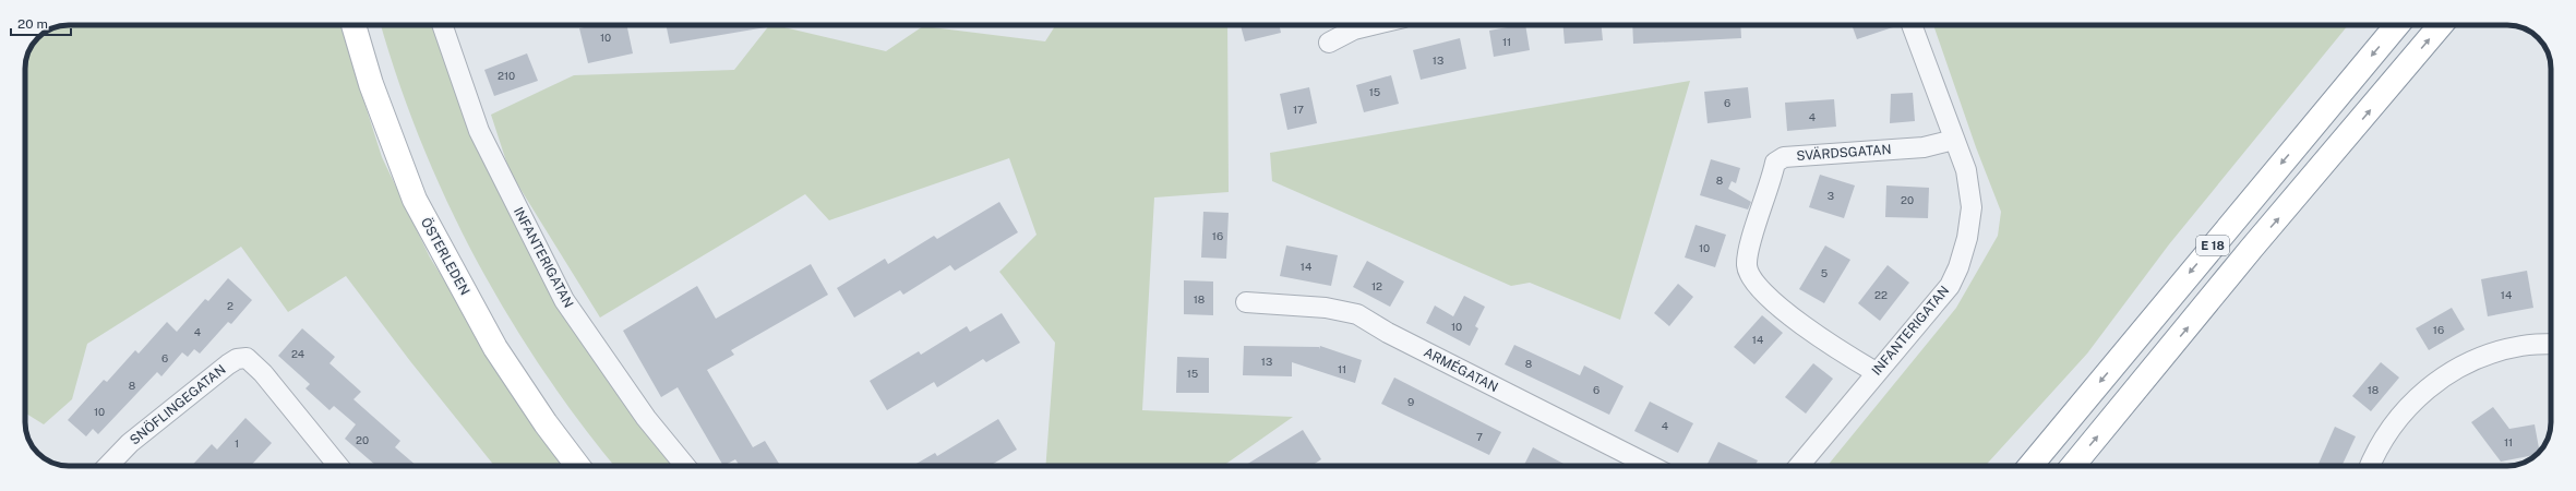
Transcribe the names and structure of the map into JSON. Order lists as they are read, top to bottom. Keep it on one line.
{"streets":{"main road":["E 18","ÖSTERLEDEN"],"street":["SVÄRDSGATAN","INFANTERIGATAN","ARMÉGATAN","SNÖFLINGEGATAN"]},"crossings":[["SVÄRDSGATAN","INFANTERIGATAN"]],"house_numbers":["10","11","13","210","15","6","17","4","8","3","20","16","10","14","5","12","22","14","18","2","10","16","4","14","24","6","13","8","11","15","8","6","18","9","10","4","7","20","11","1"],"scale_bar":"20 m"}
